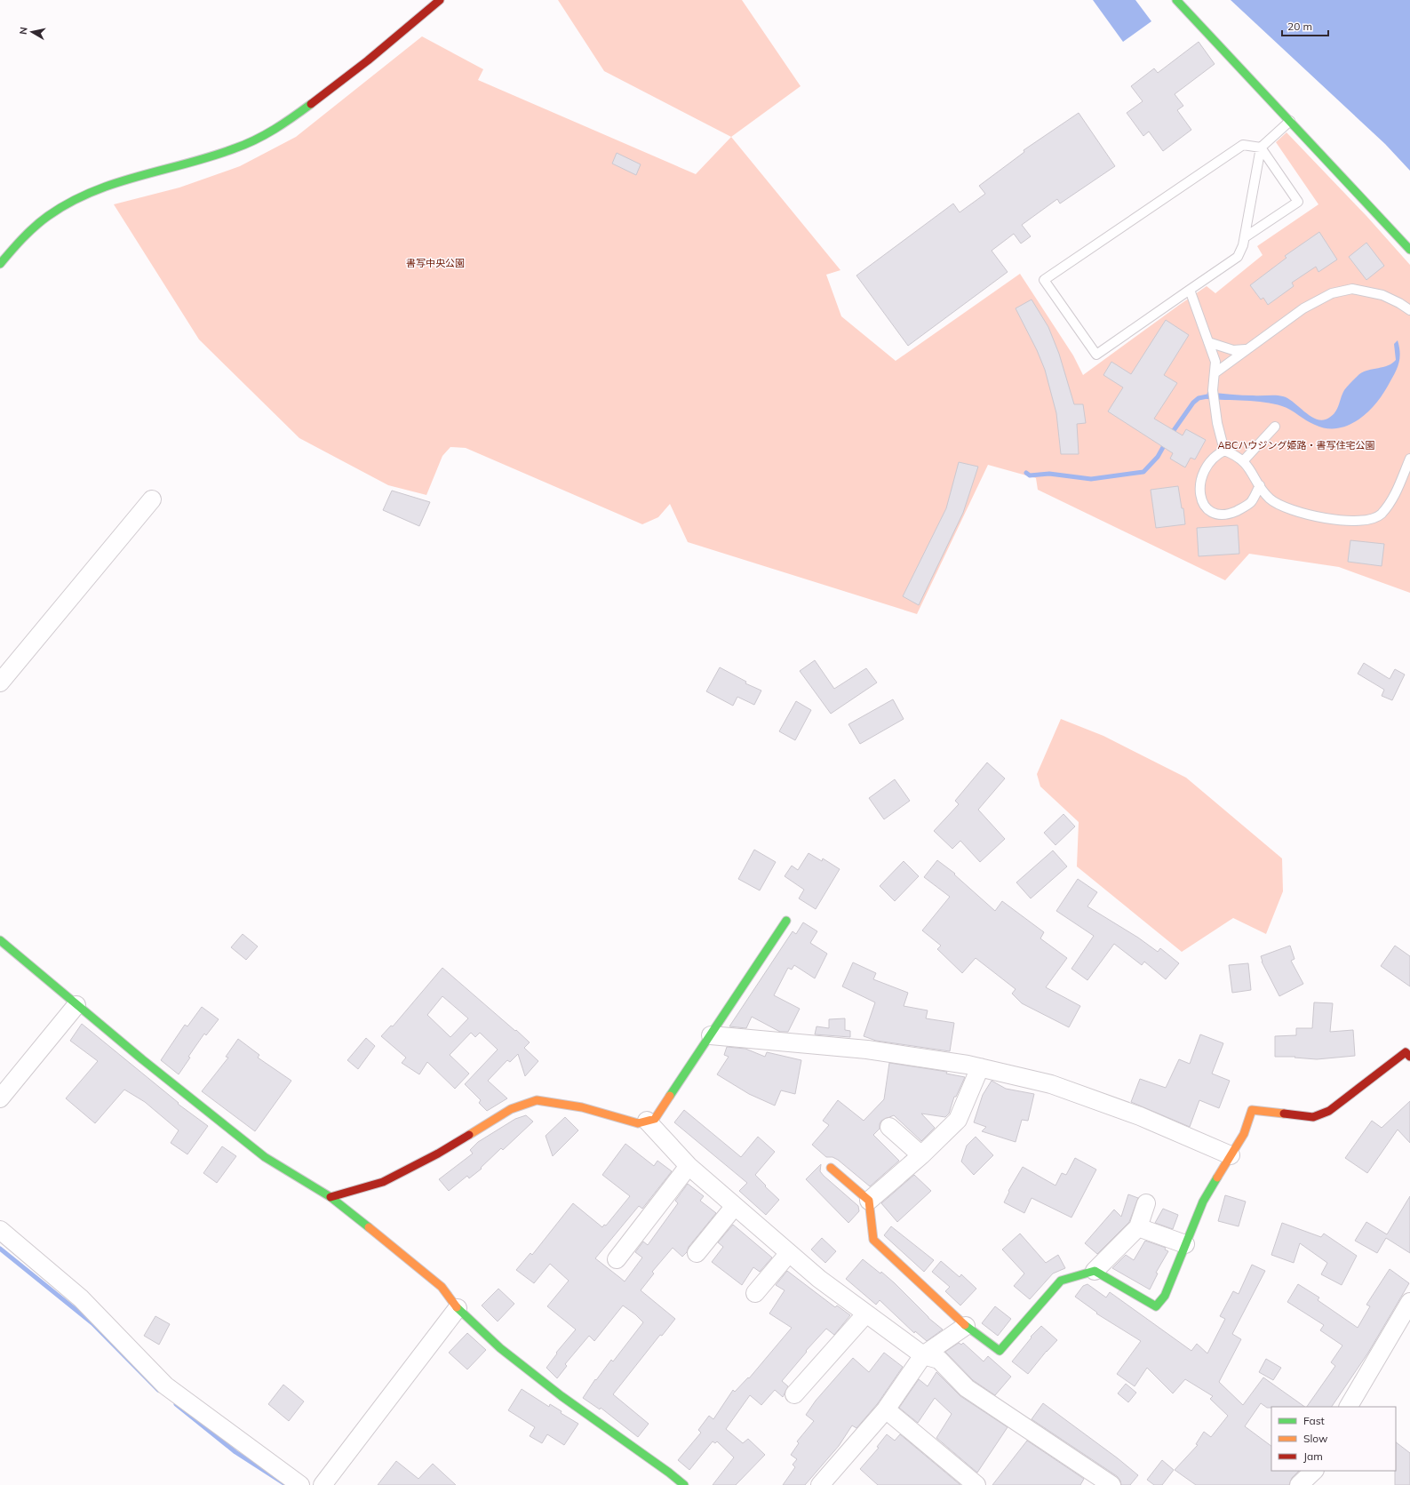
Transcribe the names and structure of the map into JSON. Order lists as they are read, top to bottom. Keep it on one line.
{"parks":["書写中央公園","ABCハウジング姫路・書写住宅公園"],"legend":["Fast","Slow","Jam"],"scale_bar":"20 m","north":"left"}
